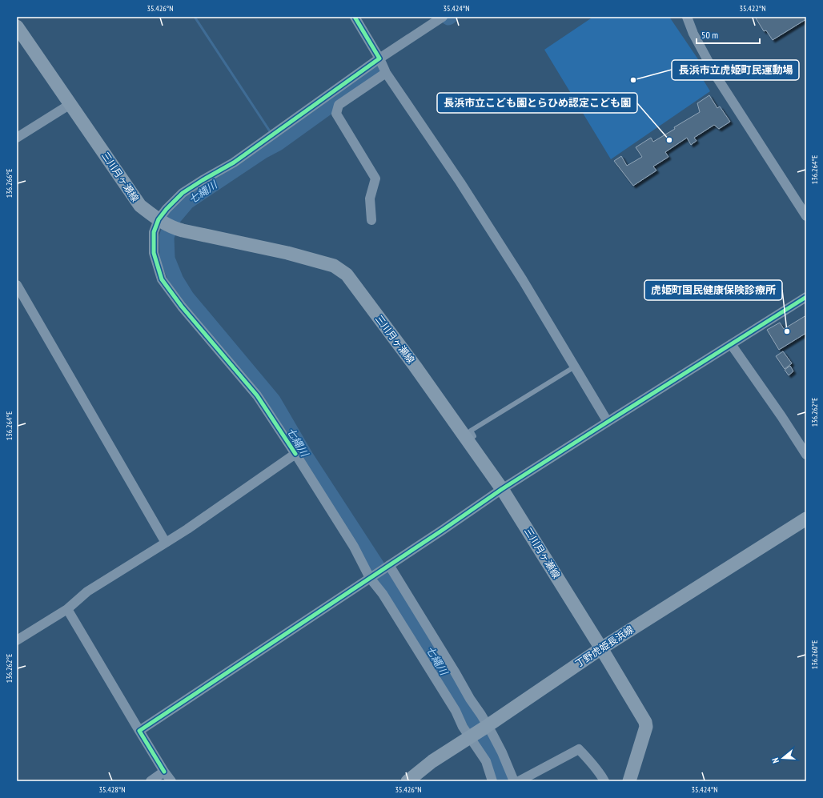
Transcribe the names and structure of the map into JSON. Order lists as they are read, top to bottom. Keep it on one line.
{"streets":{"main road":["三川月ヶ瀬線","丁野虎姫長浜線"]},"crossings":[["三川月ヶ瀬線","丁野虎姫長浜線"]],"water":["七縄川"],"places":["長浜市立虎姫町民運動場","長浜市立こども園とらひめ認定こども園","虎姫町国民健康保険診療所"],"scale_bar":"50 m","north":"left","coordinates":["35.426°N","35.424°N","35.422°N","136.264°E","136.266°E","136.262°E","136.260°E","35.428°N"]}
